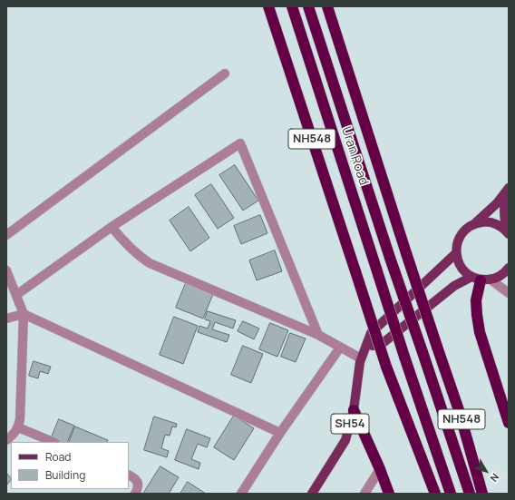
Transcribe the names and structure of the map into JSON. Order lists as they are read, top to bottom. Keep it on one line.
{"streets":{"highway":["NH548","Uran Road"],"main road":["SH54"]},"legend":["Road","Building"],"north":"bottom right"}
